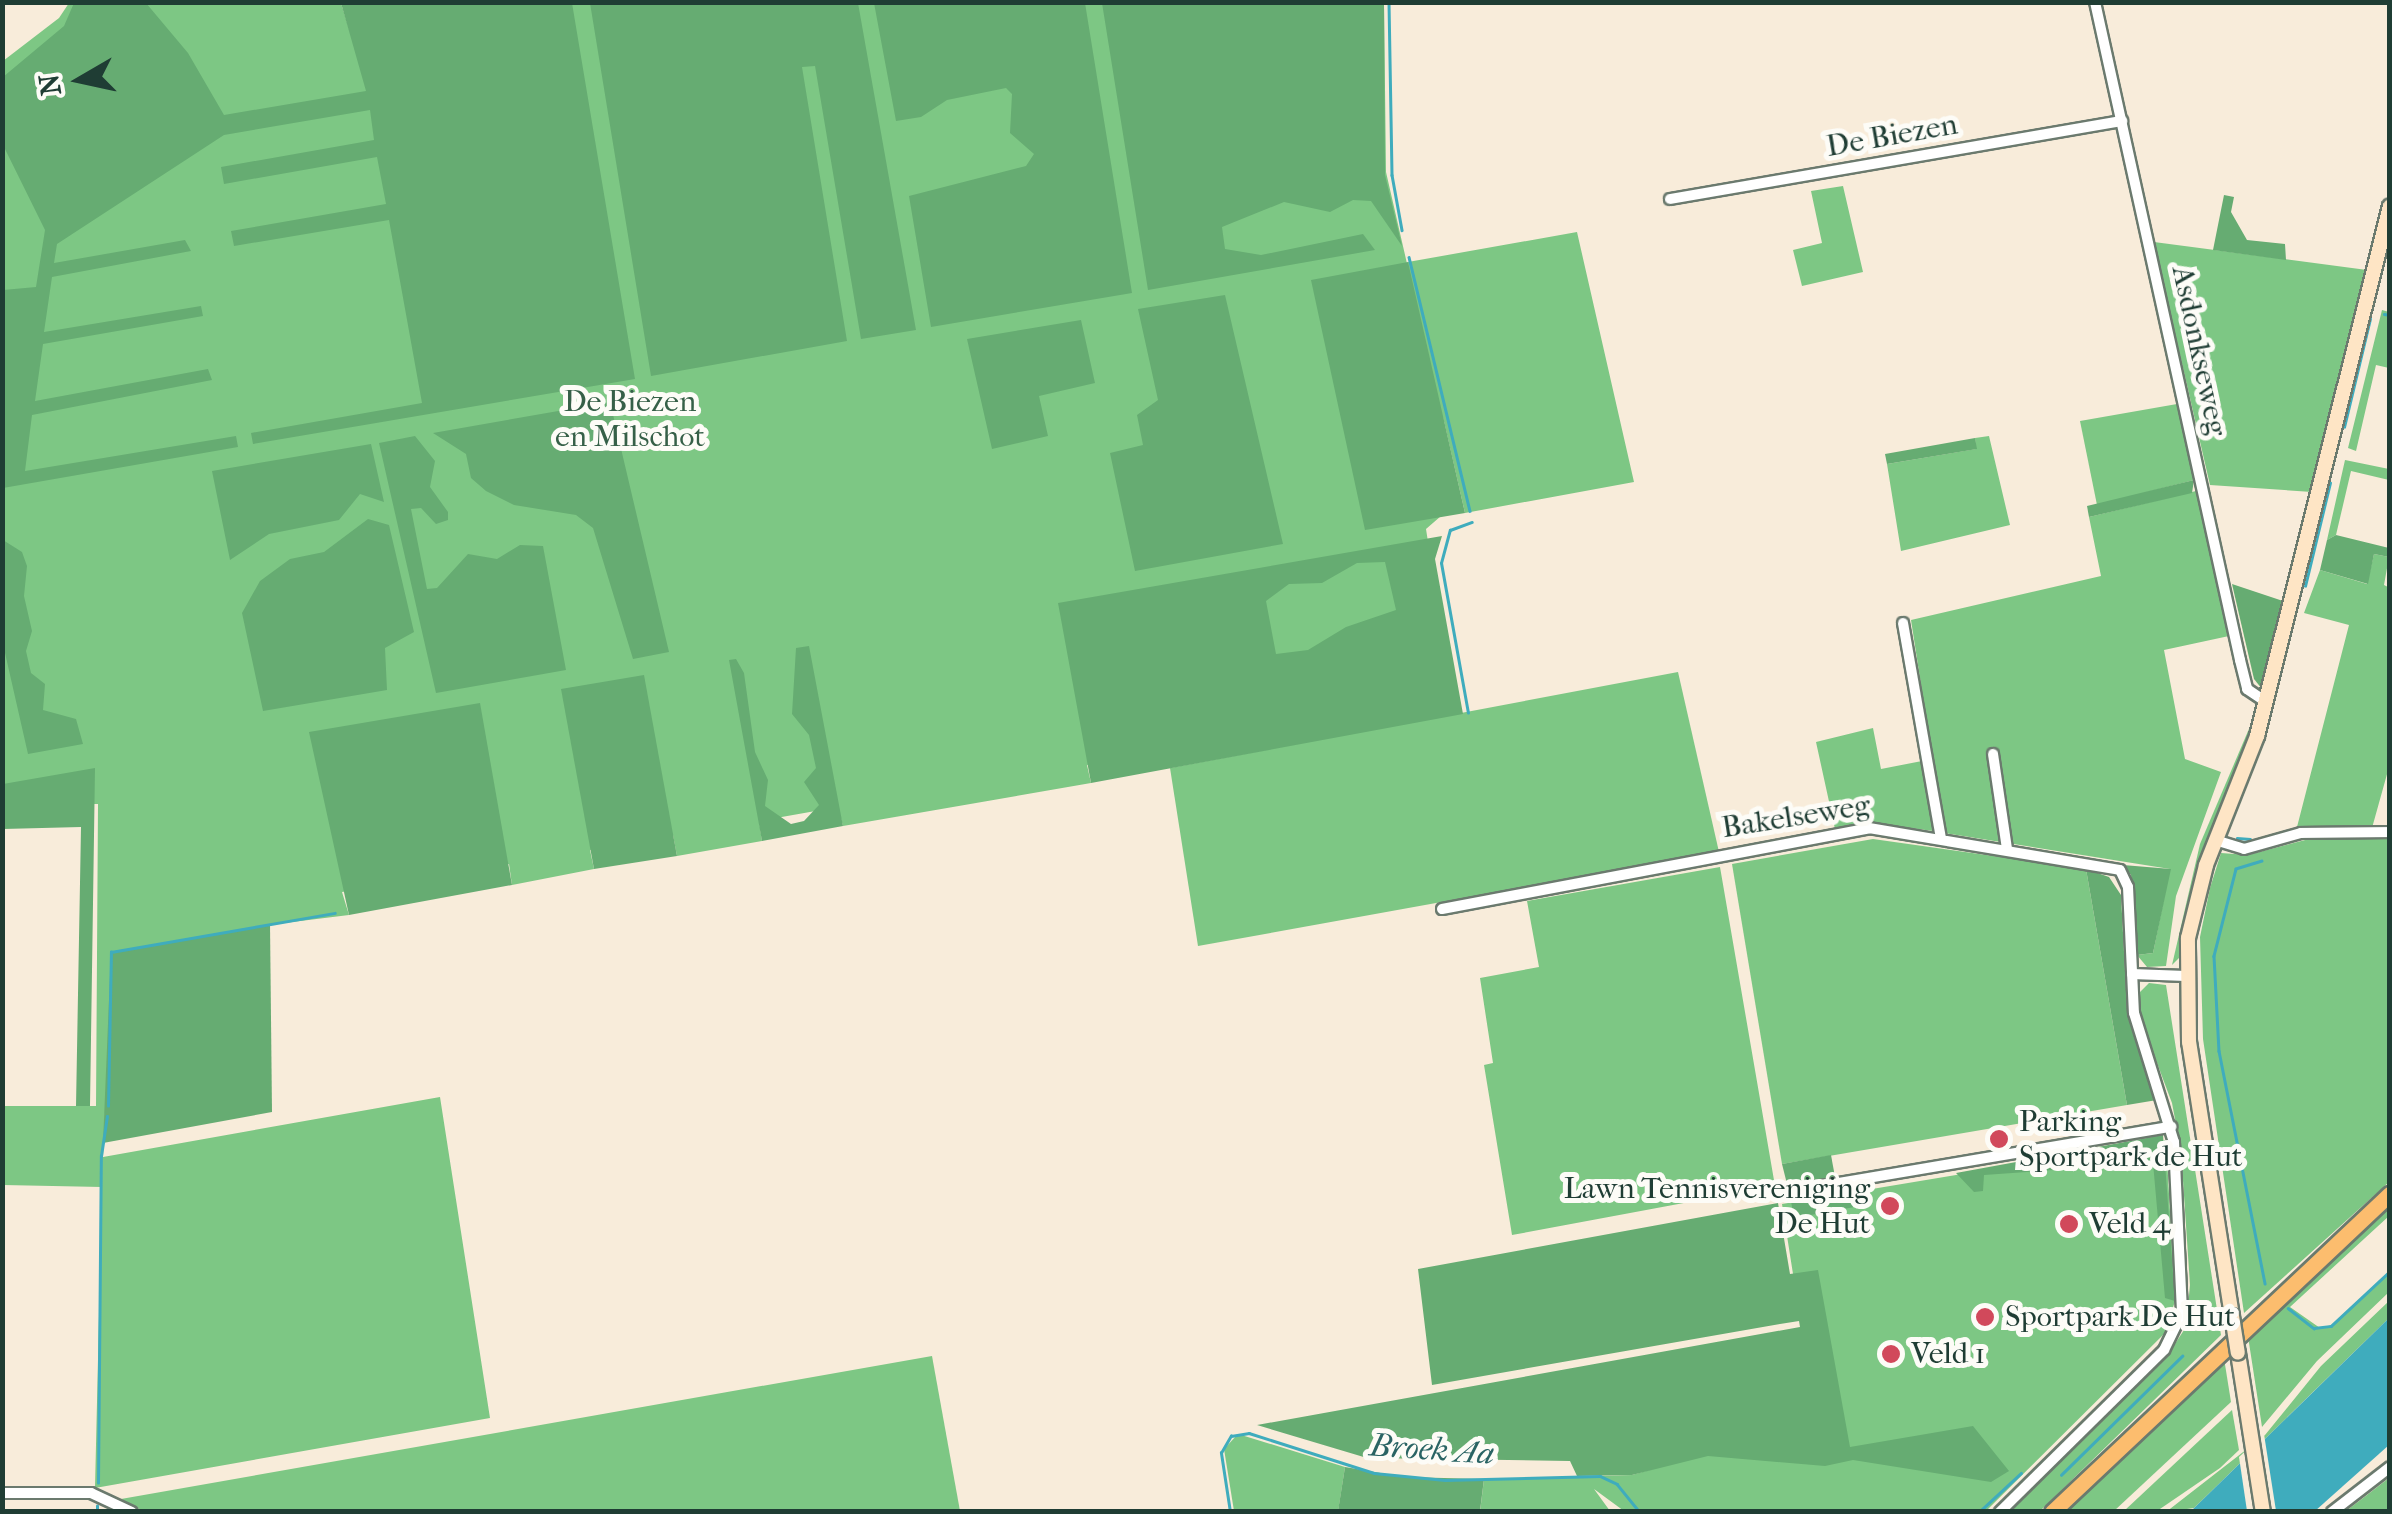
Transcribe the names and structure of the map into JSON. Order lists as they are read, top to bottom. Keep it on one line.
{"streets":{"street":["De Biezen","Asdonkseweg","Bakelseweg"]},"crossings":[["De Biezen","Asdonkseweg"]],"water":["Broek Aa"],"parks":["De Biezen en Milschot"],"places":["Parking Sportpark de Hut","Lawn Tennisvereniging De Hut","Veld 4","Sportpark De Hut","Veld 1"],"north":"left"}
